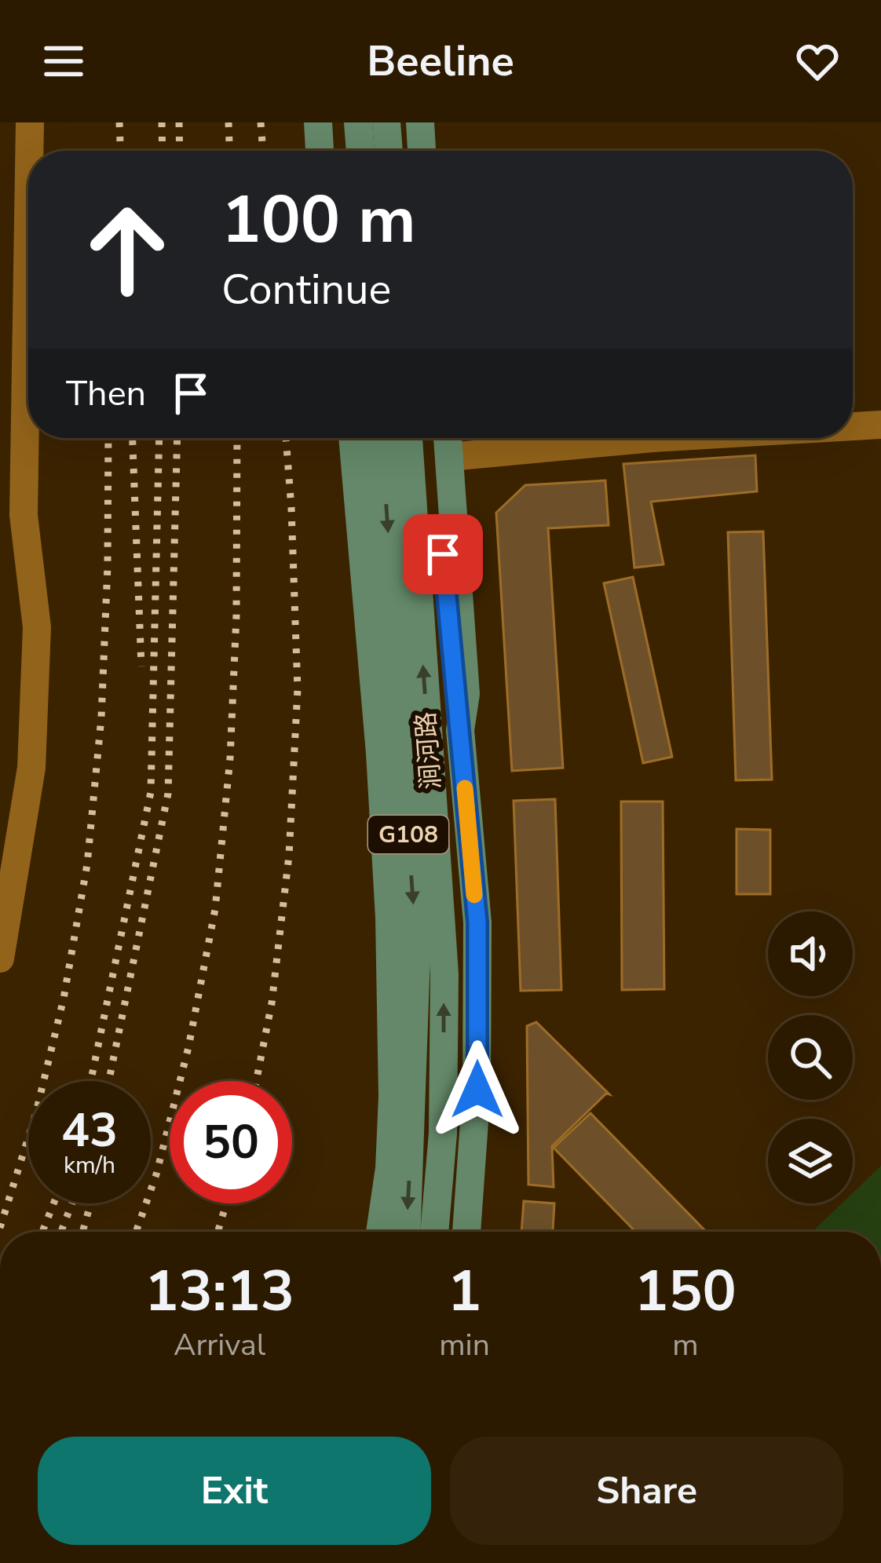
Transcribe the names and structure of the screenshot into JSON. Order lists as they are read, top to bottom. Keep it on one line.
{"streets":{"main road":["涧河路","G108"]},"page":{"header":"Beeline","turn":["100 m","Continue"],"then":"Then","speed":"43 km/h","limit":"50","eta":["13:13","Arrival","1","min","150","m"],"buttons":["Exit","Share"]}}
